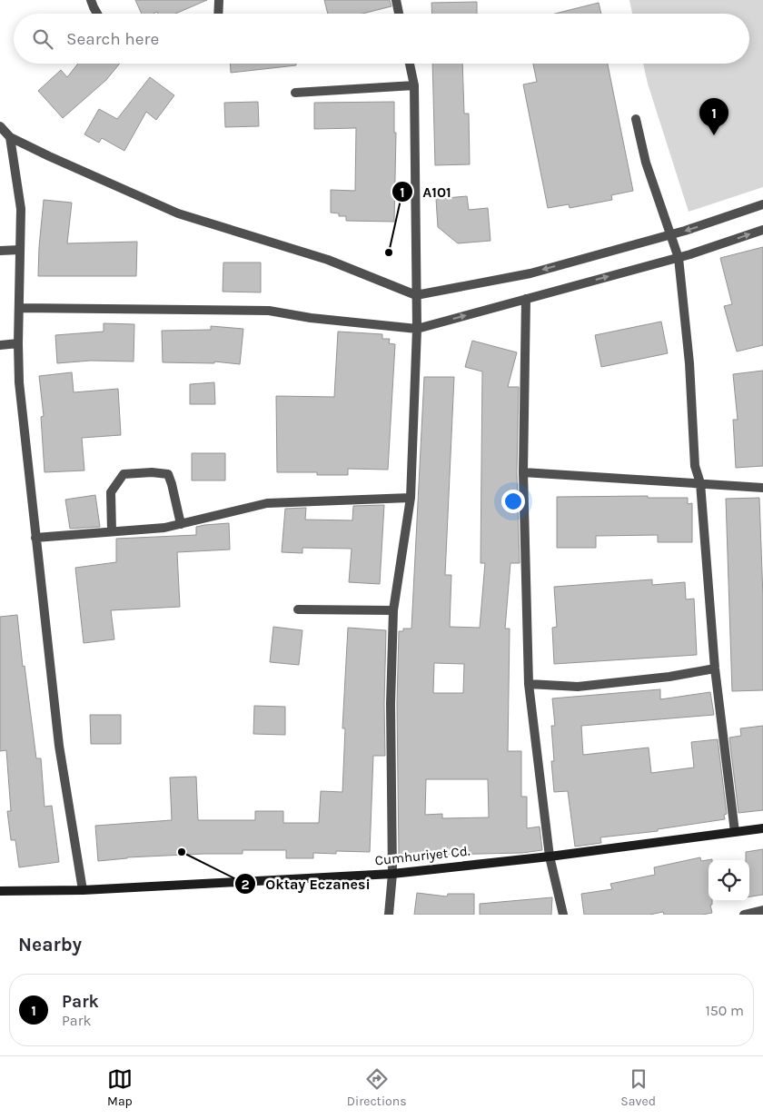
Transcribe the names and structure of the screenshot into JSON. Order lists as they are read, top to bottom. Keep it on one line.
{"streets":{"main road":["Cumhuriyet Cd."]},"places":["A101","Oktay Eczanesi"],"page":{"search":"Search here","pins":"1","heading":"Nearby","list":[{"mark":"1","name":"Park","note":"Park","value":"150 m"}],"nav":["Map","Directions","Saved"]}}
